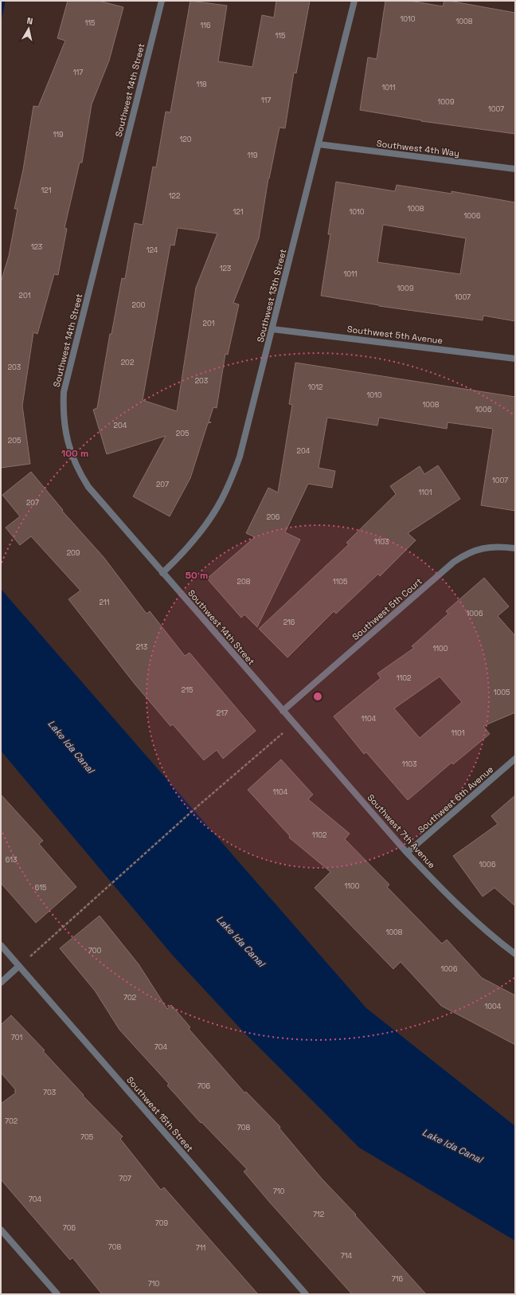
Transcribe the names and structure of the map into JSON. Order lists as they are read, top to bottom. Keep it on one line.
{"streets":{"street":["Southwest 14th Street","Southwest 4th Way","Southwest 13th Street","Southwest 5th Avenue","Southwest 5th Court","Southwest 6th Avenue","Southwest 7th Avenue","Southwest 15th Street"]},"crossings":[["Southwest 14th Street","Southwest 13th Street"],["Southwest 14th Street","Southwest 5th Court"],["Southwest 14th Street","Southwest 7th Avenue"],["Southwest 4th Way","Southwest 13th Street"],["Southwest 13th Street","Southwest 5th Avenue"],["Southwest 5th Court","Southwest 7th Avenue"],["Southwest 6th Avenue","Southwest 7th Avenue"]],"water":["Lake Ida Canal"],"house_numbers":["1010","1008","115","116","115","117","118","1011","117","1009","1007","119","120","119","121","122","1008","121","1010","1006","123","124","123","1011","1009","201","1007","200","201","202","203","203","1012","1010","1008","1006","204","205","205","204","1007","207","1101","207","206","1103","209","208","1105","211","1006","216","213","1100","1102","215","1005","217","1104","1101","1103","1104","1102","613","1006","1100","615","1008","700","1006","702","1004","701","704","706","703","702","708","705","707","710","704","712","709","706","708","711","714","716","710"],"north":"top","rings":["100 m","50 m"]}
